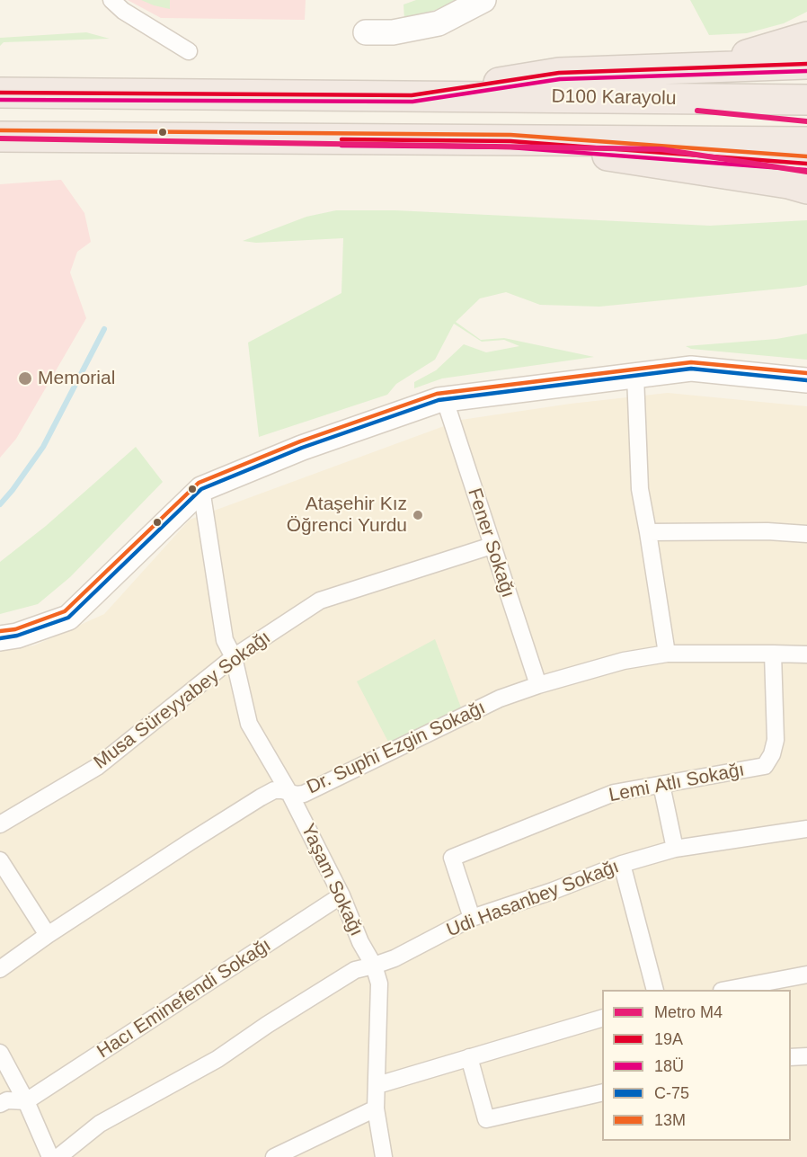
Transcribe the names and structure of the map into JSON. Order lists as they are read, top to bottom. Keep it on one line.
{"streets":{"highway":["D100 Karayolu"],"street":["Fener Sokağı","Musa Süreyyabey Sokağı","Dr. Suphi Ezgin Sokağı","Lemi Atlı Sokağı","Yaşam Sokağı","Udi Hasanbey Sokağı","Hacı Eminefendi Sokağı"]},"crossings":[["Fener Sokağı","Musa Süreyyabey Sokağı"],["Fener Sokağı","Dr. Suphi Ezgin Sokağı"],["Musa Süreyyabey Sokağı","Yaşam Sokağı"],["Dr. Suphi Ezgin Sokağı","Lemi Atlı Sokağı"],["Dr. Suphi Ezgin Sokağı","Yaşam Sokağı"],["Lemi Atlı Sokağı","Udi Hasanbey Sokağı"],["Yaşam Sokağı","Udi Hasanbey Sokağı"],["Yaşam Sokağı","Hacı Eminefendi Sokağı"]],"places":["Memorial","Ataşehir Kız Öğrenci Yurdu"],"lines":["transit line 19A","transit line 18Ü","metro line M4","transit line 13M","transit line C-75"],"legend":["Metro M4","19A","18Ü","C-75","13M"]}
